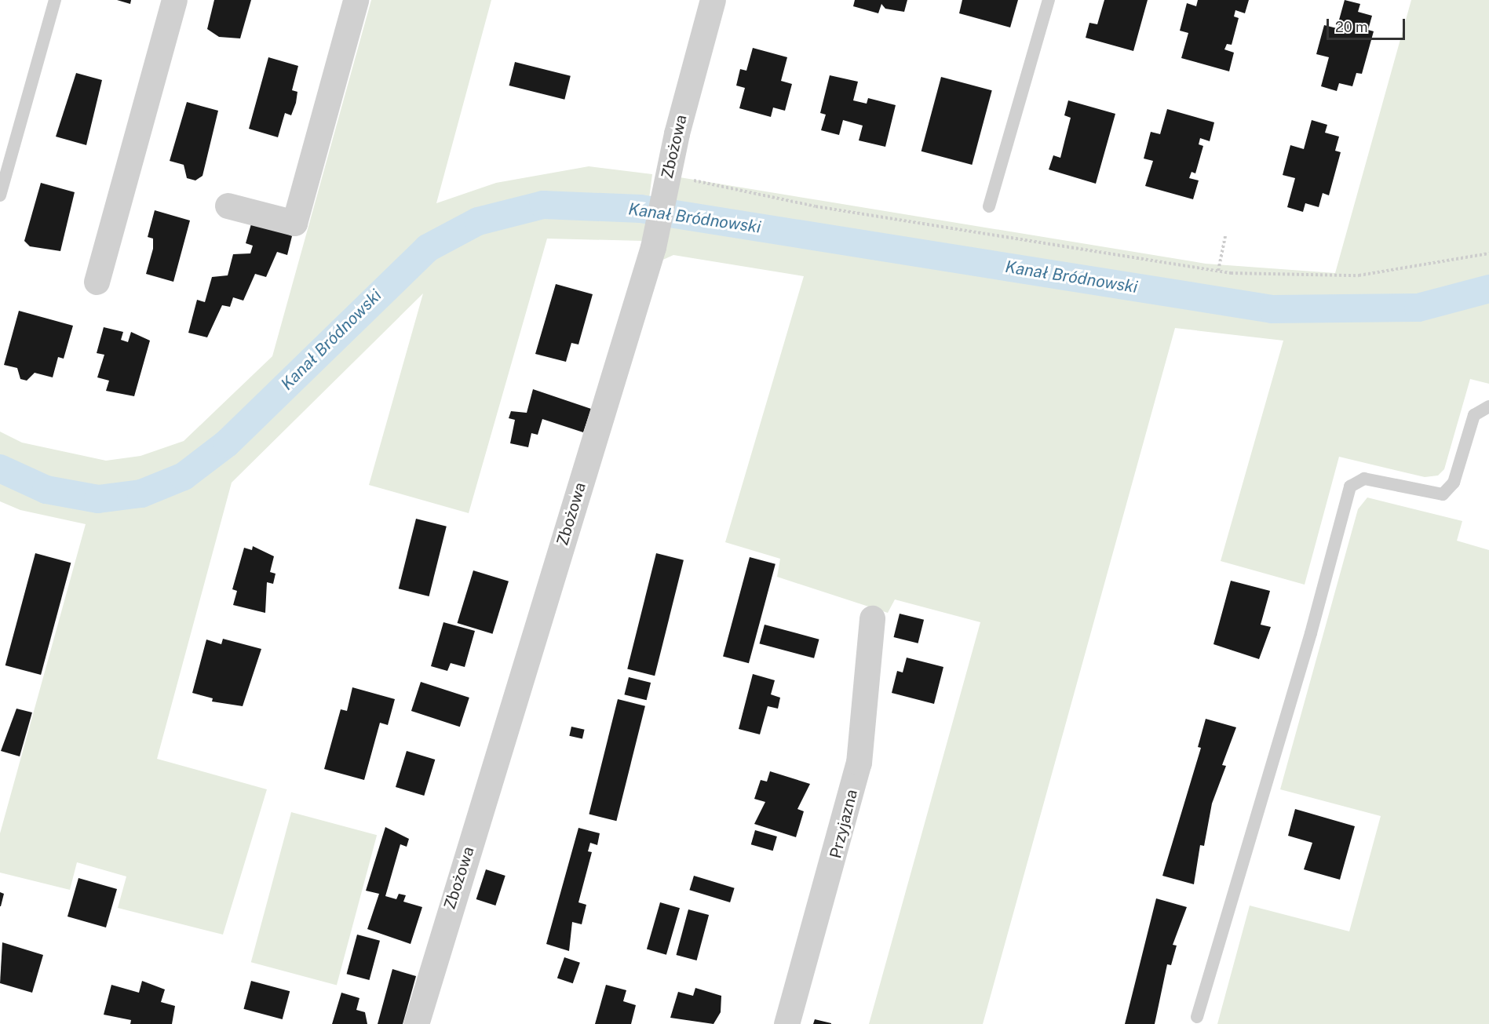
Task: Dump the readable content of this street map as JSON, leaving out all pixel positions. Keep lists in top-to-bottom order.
{
  "streets": {
    "street": ["Zbożowa", "Przyjazna"]
  },
  "water": ["Kanał Bródnowski"],
  "scale_bar": "20 m"
}
